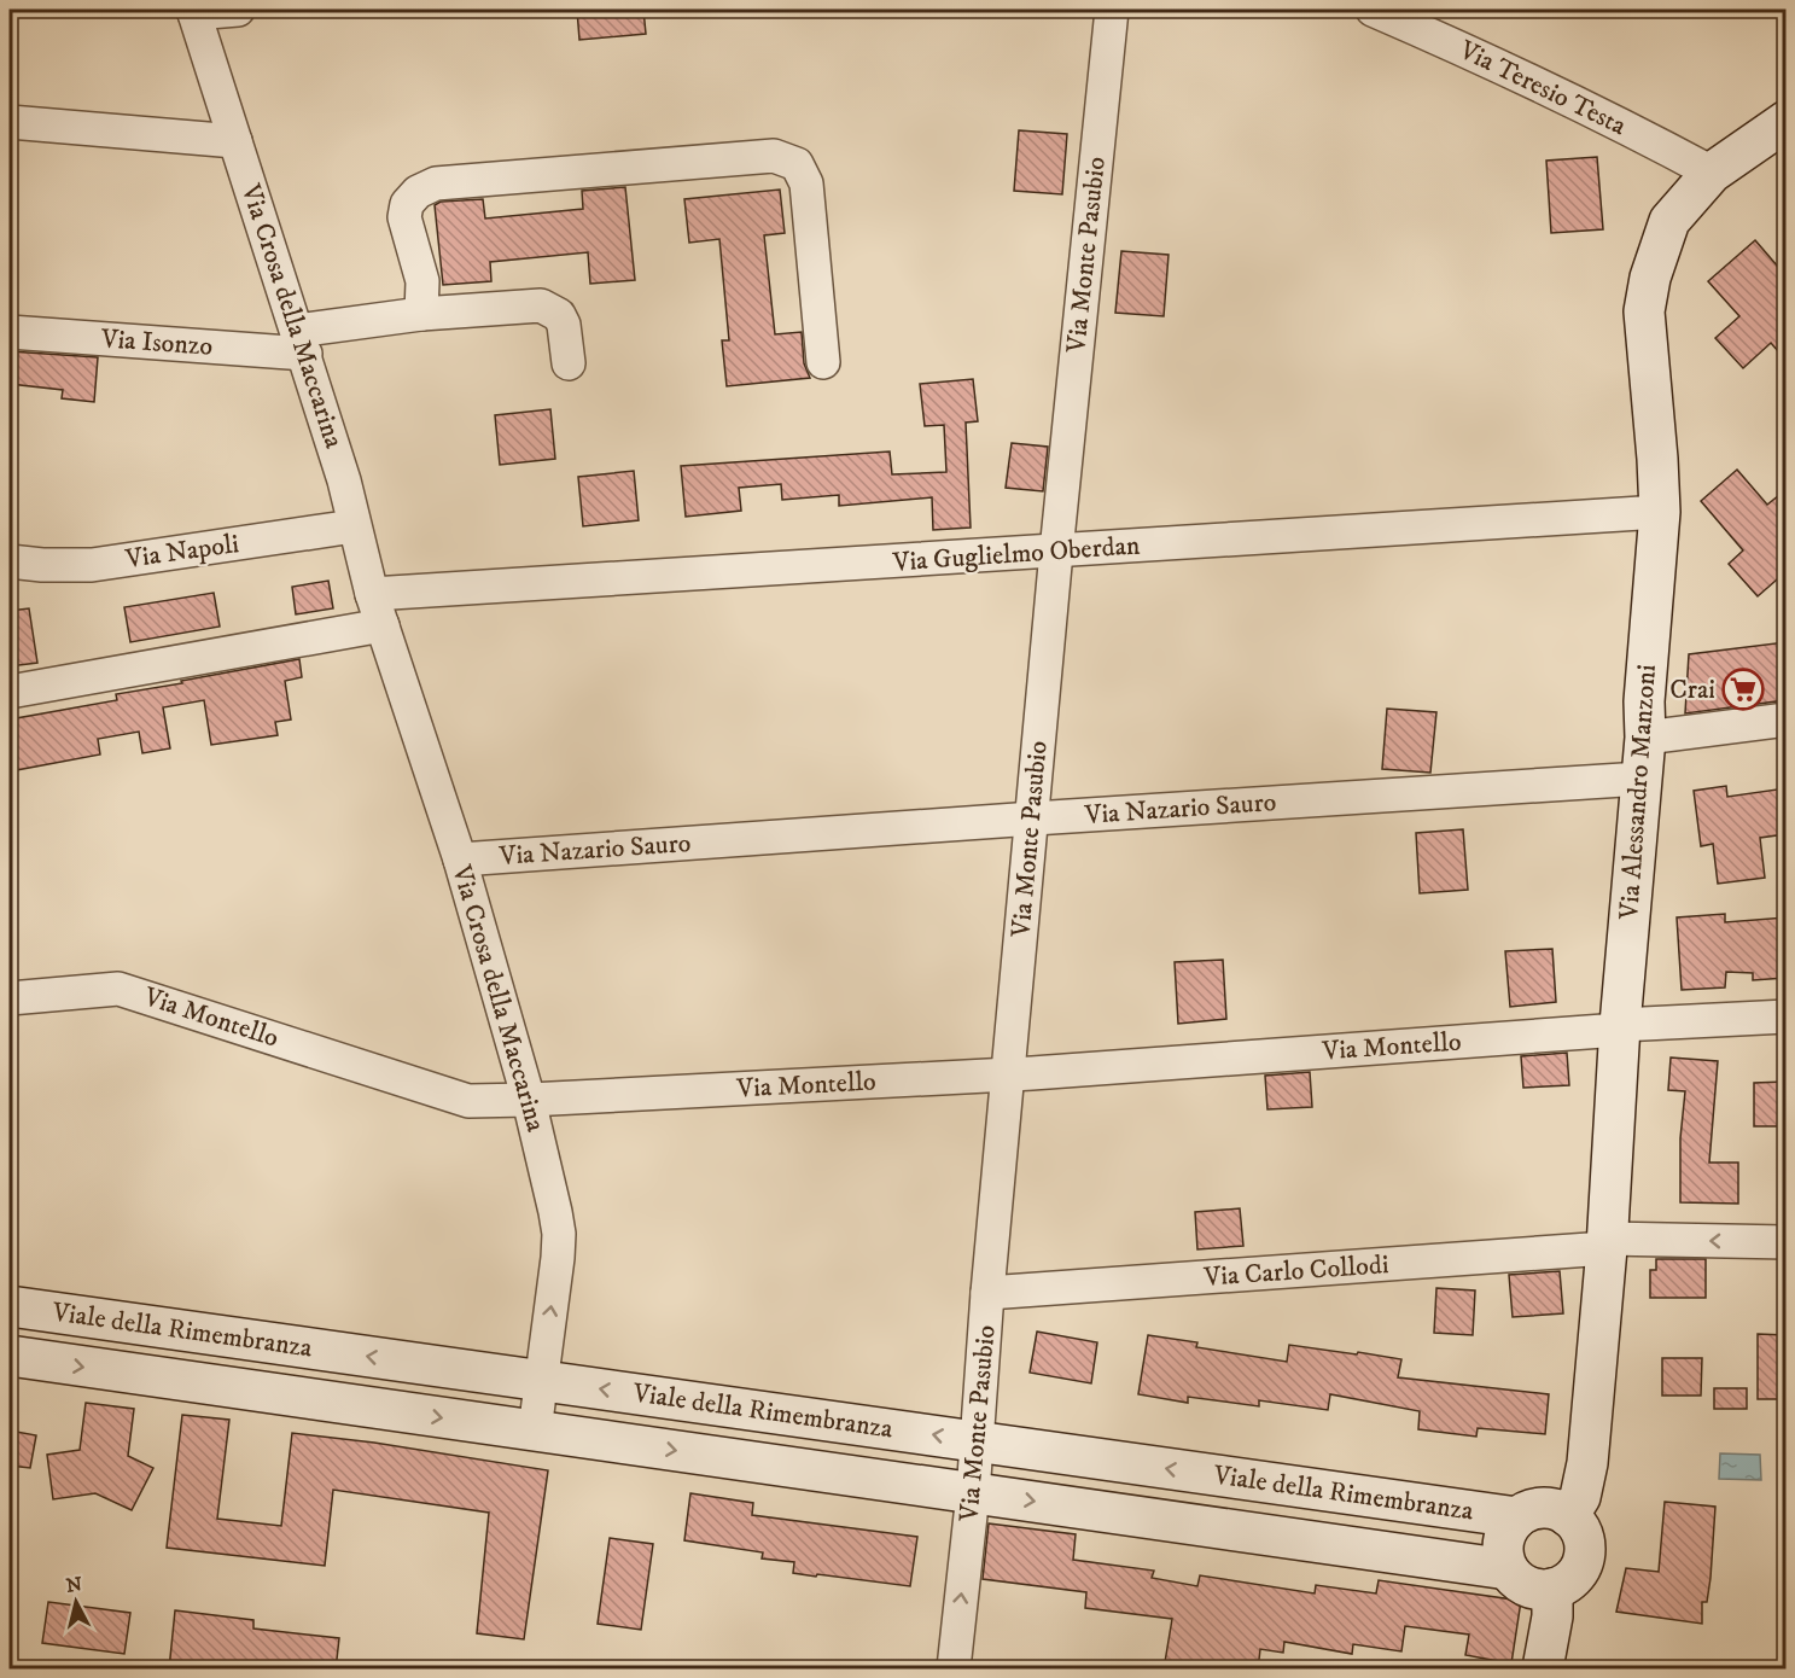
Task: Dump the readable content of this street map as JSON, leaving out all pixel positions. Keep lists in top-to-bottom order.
{
  "streets": {
    "street": [
      "Via Teresio Testa",
      "Via Monte Pasubio",
      "Via Crosa della Maccarina",
      "Via Isonzo",
      "Via Napoli",
      "Via Guglielmo Oberdan",
      "Via Alessandro Manzoni",
      "Via Nazario Sauro",
      "Via Montello",
      "Via Carlo Collodi",
      "Viale della Rimembranza"
    ]
  },
  "crossings": [
    ["Via Teresio Testa", "Via Alessandro Manzoni"],
    ["Via Monte Pasubio", "Via Guglielmo Oberdan"],
    ["Via Monte Pasubio", "Via Nazario Sauro"],
    ["Via Monte Pasubio", "Via Montello"],
    ["Via Monte Pasubio", "Via Carlo Collodi"],
    ["Via Monte Pasubio", "Viale della Rimembranza"],
    ["Via Crosa della Maccarina", "Via Isonzo"],
    ["Via Crosa della Maccarina", "Via Napoli"],
    ["Via Crosa della Maccarina", "Via Guglielmo Oberdan"],
    ["Via Crosa della Maccarina", "Via Nazario Sauro"],
    ["Via Crosa della Maccarina", "Via Montello"],
    ["Via Crosa della Maccarina", "Viale della Rimembranza"],
    ["Via Guglielmo Oberdan", "Via Alessandro Manzoni"],
    ["Via Alessandro Manzoni", "Via Nazario Sauro"],
    ["Via Alessandro Manzoni", "Via Montello"],
    ["Via Alessandro Manzoni", "Via Carlo Collodi"],
    ["Via Alessandro Manzoni", "Viale della Rimembranza"]
  ],
  "places": {
    "supermarket": ["Crai"]
  },
  "north": "top"
}
